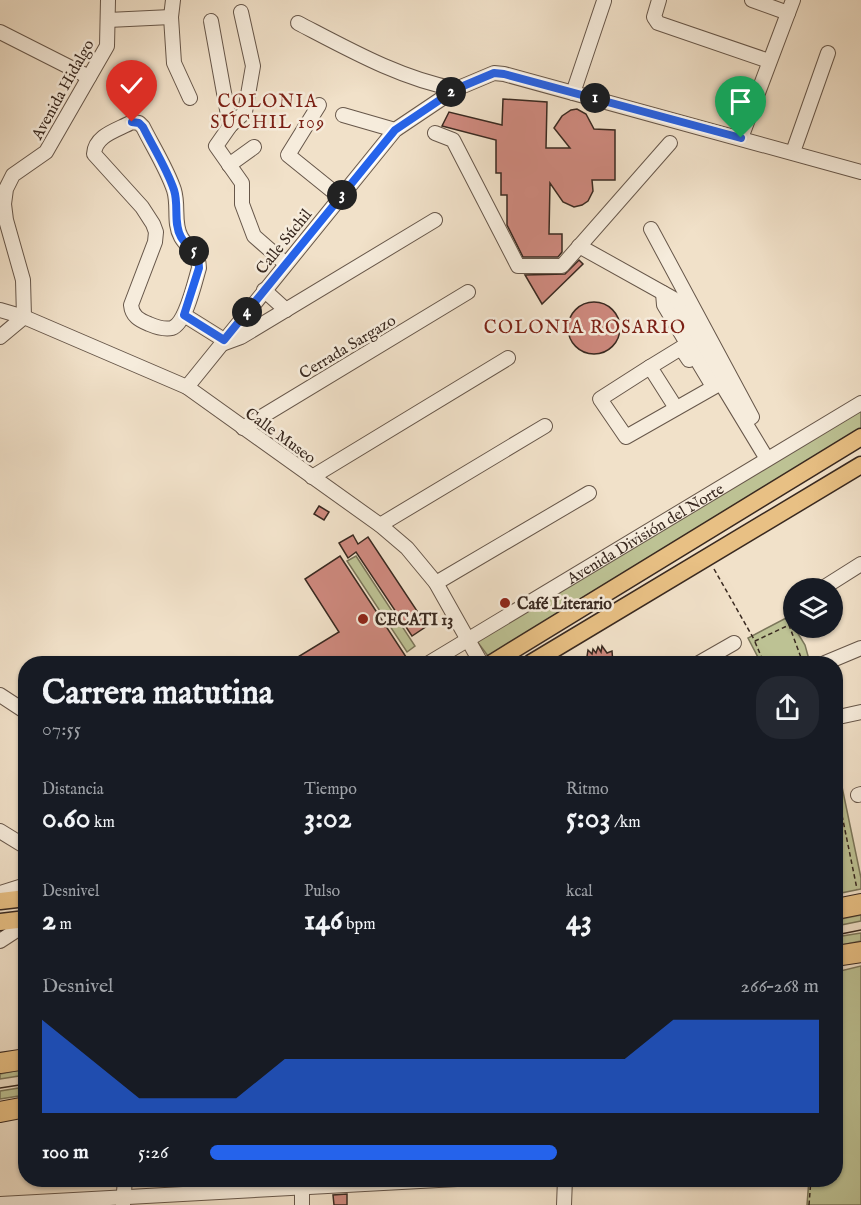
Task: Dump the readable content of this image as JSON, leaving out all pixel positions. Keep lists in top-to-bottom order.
{
  "streets": {
    "main road": ["Avenida División del Norte"],
    "street": [
      "Avenida Hidalgo",
      "Calle Súchil",
      "Cerrada Sargazo",
      "Calle Museo"
    ]
  },
  "crossings": [
    ["Avenida Hidalgo", "Calle Museo"],
    ["Calle Súchil", "Calle Museo"],
    ["Cerrada Sargazo", "Calle Museo"],
    ["Calle Museo", "Avenida División del Norte"]
  ],
  "districts": ["COLONIA SÚCHIL 109", "COLONIA ROSARIO"],
  "places": ["Café Literario", "CECATI 13"],
  "page": {
    "pins": [
      "2",
      "1",
      "3",
      "5",
      "4"
    ],
    "heading": ["Carrera matutina", "07:55"],
    "stats": [
      ["Distancia", "0.60 km"],
      ["Tiempo", "3:02"],
      ["Ritmo", "5:03 /km"],
      ["Desnivel", "2 m"],
      ["Pulso", "146 bpm"],
      ["kcal", "43"]
    ],
    "chart": ["Desnivel", "266–268 m"],
    "list": [
      {
        "name": "100 m",
        "note": "5:26"
      }
    ]
  }
}
